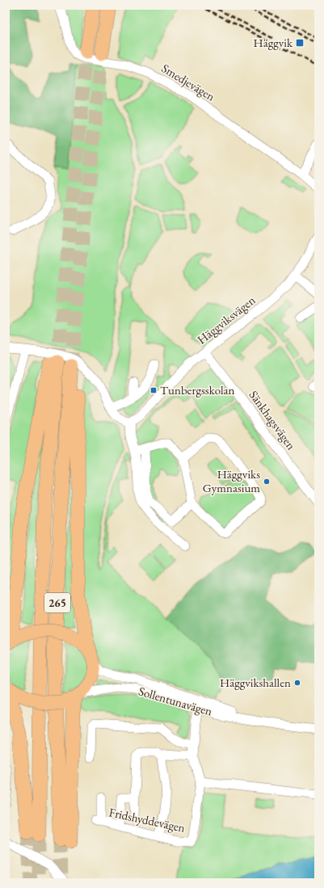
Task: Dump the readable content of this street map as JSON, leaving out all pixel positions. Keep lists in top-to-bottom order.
{
  "streets": {
    "highway": ["265"],
    "street": [
      "Smedjevägen",
      "Häggviksvägen",
      "Sänkhagsvägen",
      "Sollentunavägen",
      "Fridshyddevägen"
    ]
  },
  "crossings": [
    ["Häggviksvägen", "Sänkhagsvägen"],
    ["265", "Sollentunavägen"],
    ["Sollentunavägen", "Fridshyddevägen"]
  ],
  "places": {
    "transit": ["Häggvik", "Tunbergsskolan"],
    "other": ["Häggviks Gymnasium", "Häggvikshallen"]
  }
}
